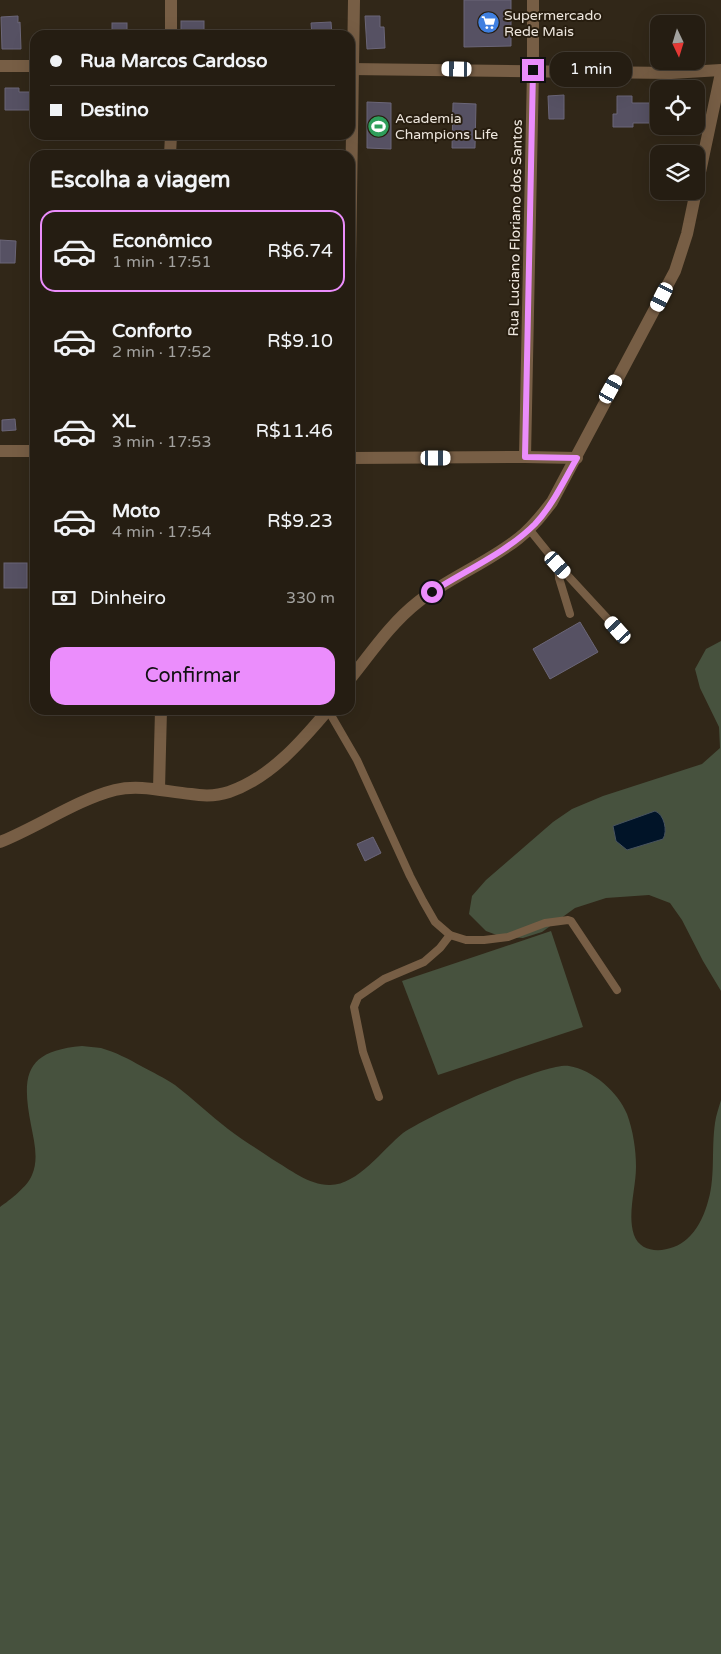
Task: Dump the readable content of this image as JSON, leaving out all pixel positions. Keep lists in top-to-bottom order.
{
  "streets": {
    "street": ["Rua Luciano Floriano dos Santos"]
  },
  "places": {
    "supermarket": ["Supermercado Rede Mais"],
    "sports": ["Academia Champions Life"]
  },
  "north": "bottom",
  "page": {
    "banner": ["Rua Marcos Cardoso", "Destino"],
    "bubble": "1 min",
    "heading": "Escolha a viagem",
    "list": [
      {
        "name": "Econômico",
        "note": "1 min · 17:51",
        "value": "R$6.74"
      },
      {
        "name": "Conforto",
        "note": "2 min · 17:52",
        "value": "R$9.10"
      },
      {
        "name": "XL",
        "note": "3 min · 17:53",
        "value": "R$11.46"
      },
      {
        "name": "Moto",
        "note": "4 min · 17:54",
        "value": "R$9.23"
      }
    ],
    "pay": ["Dinheiro", "330 m"],
    "buttons": "Confirmar"
  }
}
